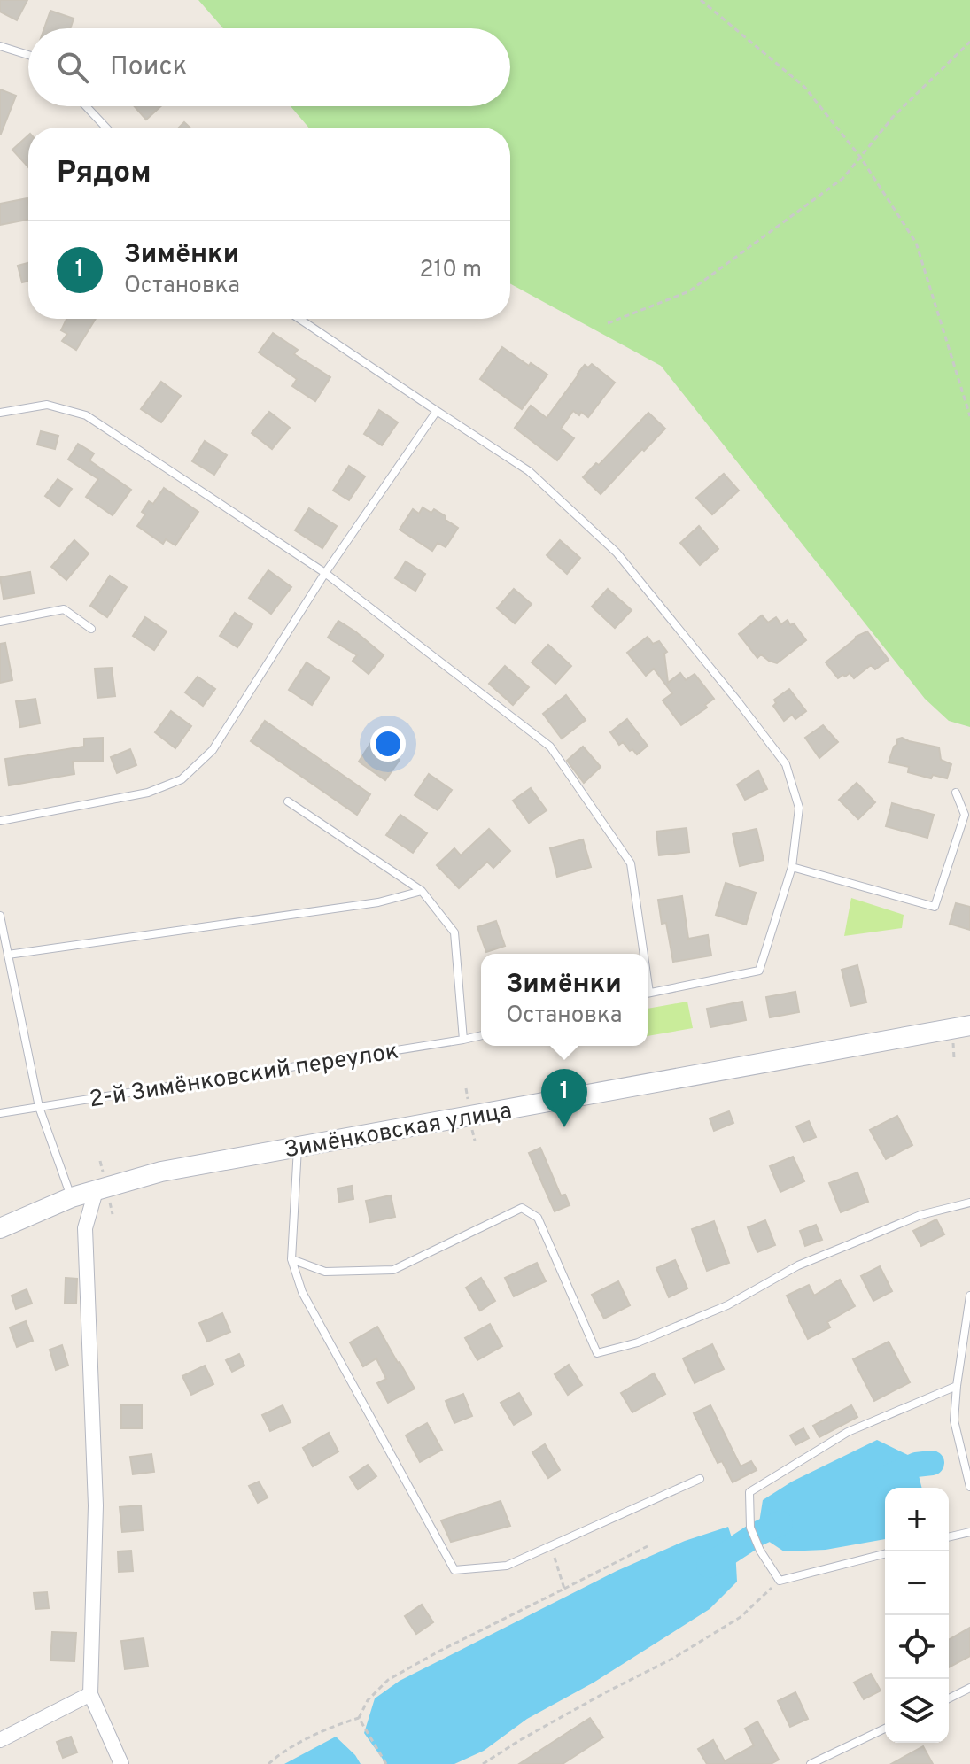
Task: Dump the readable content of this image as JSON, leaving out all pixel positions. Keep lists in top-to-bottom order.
{
  "streets": {
    "main road": ["Зимёнковская улица"],
    "lane": ["2-й Зимёнковский переулок"]
  },
  "page": {
    "search": "Поиск",
    "heading": "Рядом",
    "list": [
      {
        "mark": "1",
        "name": "Зимёнки",
        "note": "Остановка",
        "value": "210 m"
      }
    ],
    "popup": ["Зимёнки", "Остановка"],
    "pins": "1",
    "map_buttons": ["+", "−"]
  }
}
